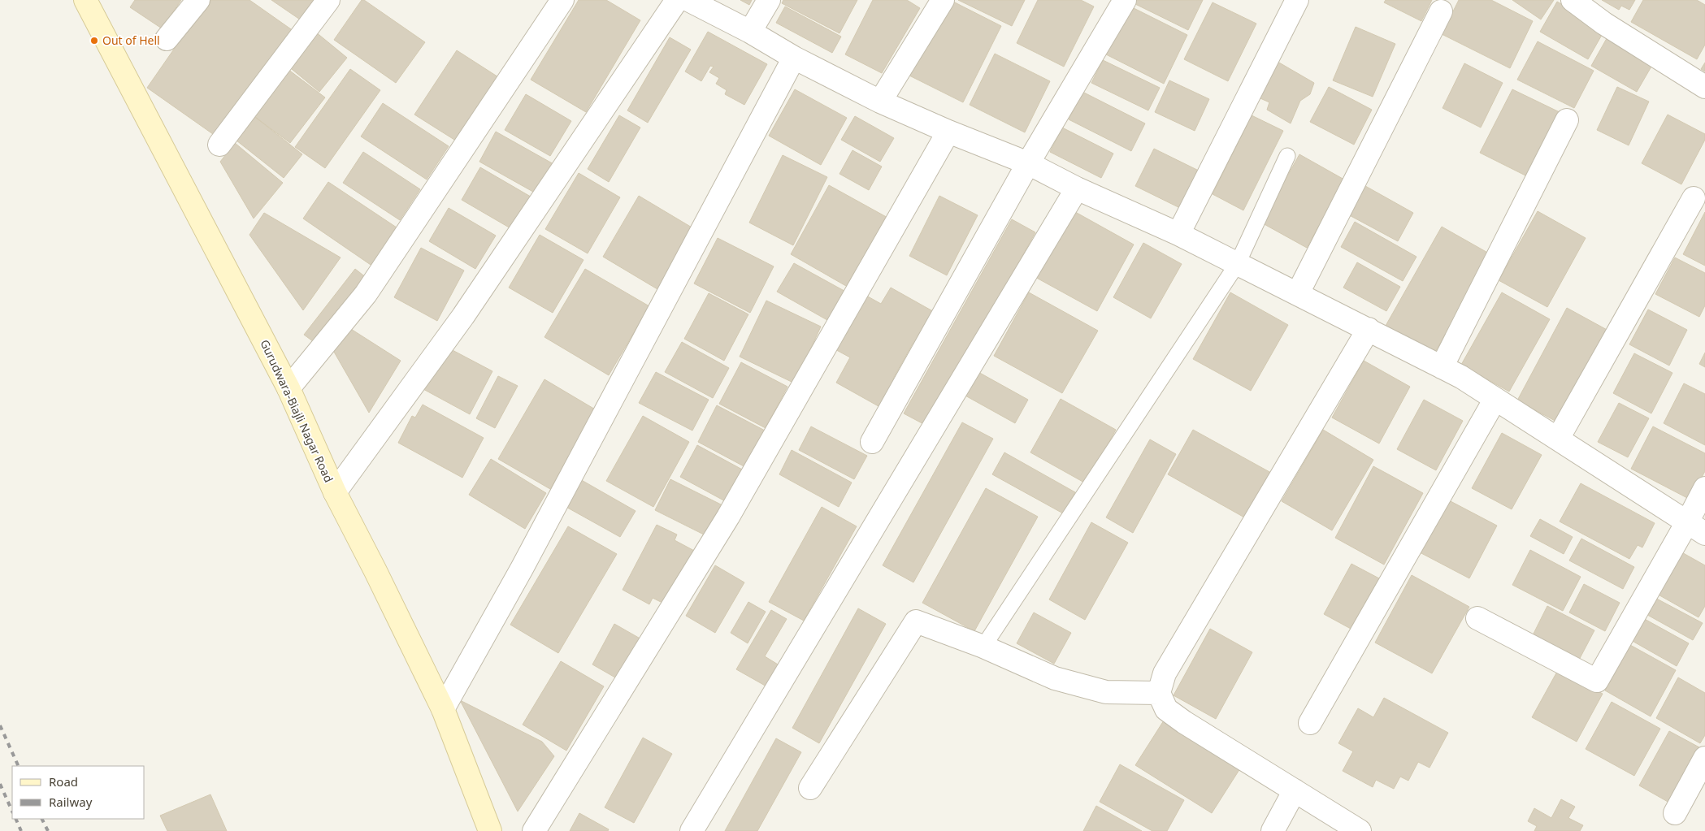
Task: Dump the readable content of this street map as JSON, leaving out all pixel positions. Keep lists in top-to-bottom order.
{
  "streets": {
    "main road": ["Gurudwara-Biajli Nagar Road"]
  },
  "places": ["Out of Hell"],
  "legend": ["Road", "Railway"]
}
